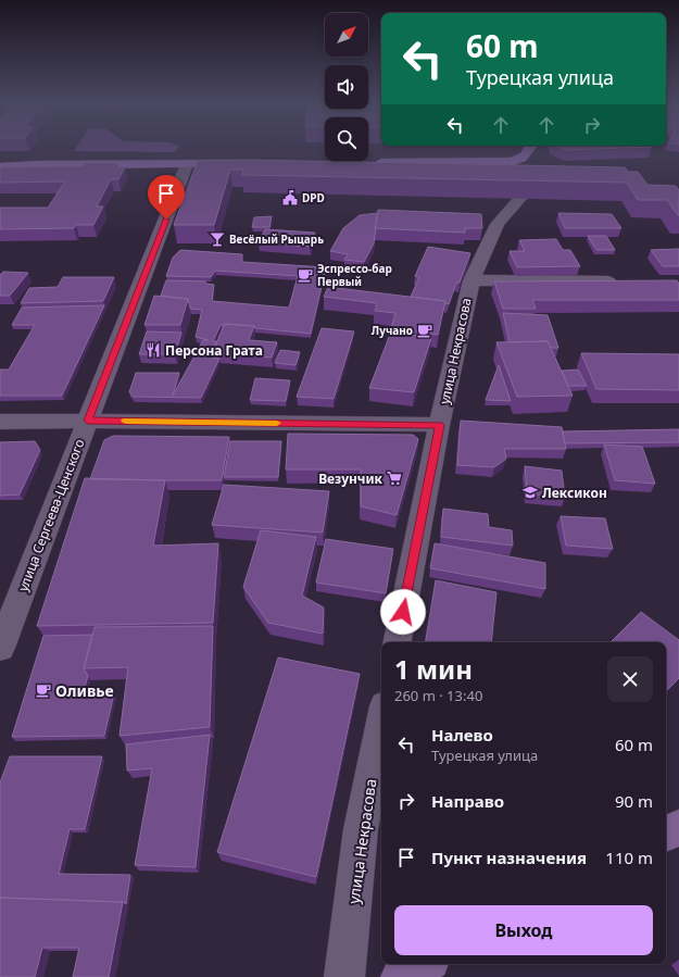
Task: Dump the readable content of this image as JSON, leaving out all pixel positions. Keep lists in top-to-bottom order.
{
  "streets": {
    "street": ["улица Некрасова", "улица Сергеева-Ценского"]
  },
  "places": {
    "public building": ["DPD"],
    "bar": ["Весёлый Рыцарь"],
    "cafe": ["Эспрессо-бар Первый", "Лучано", "Оливье"],
    "restaurant": ["Персона Грата"],
    "supermarket": ["Везунчик"],
    "school or university": ["Лексикон"]
  },
  "north": "top right",
  "page": {
    "turn": ["60 m", "Турецкая улица"],
    "heading": ["1 мин", "260 m · 13:40"],
    "list": [
      {
        "name": "Налево",
        "note": "Турецкая улица",
        "value": "60 m"
      },
      {
        "name": "Направо",
        "value": "90 m"
      },
      {
        "name": "Пункт назначения",
        "value": "110 m"
      }
    ],
    "buttons": "Выход"
  }
}
